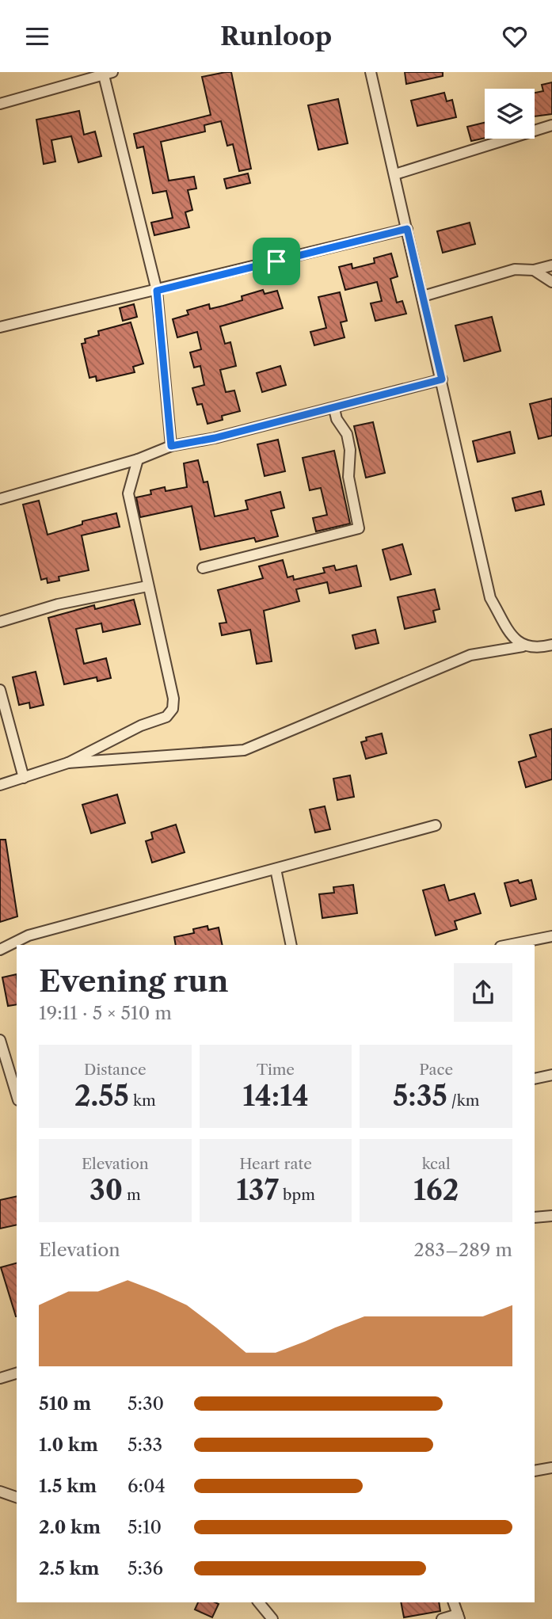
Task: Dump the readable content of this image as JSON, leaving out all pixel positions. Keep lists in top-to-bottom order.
{
  "page": {
    "header": "Runloop",
    "heading": ["Evening run", "19:11 · 5 × 510 m"],
    "stats": [
      ["Distance", "2.55 km"],
      ["Time", "14:14"],
      ["Pace", "5:35 /km"],
      ["Elevation", "30 m"],
      ["Heart rate", "137 bpm"],
      ["kcal", "162"]
    ],
    "chart": ["Elevation", "283–289 m"],
    "list": [
      {
        "name": "510 m",
        "note": "5:30"
      },
      {
        "name": "1.0 km",
        "note": "5:33"
      },
      {
        "name": "1.5 km",
        "note": "6:04"
      },
      {
        "name": "2.0 km",
        "note": "5:10"
      },
      {
        "name": "2.5 km",
        "note": "5:36"
      }
    ]
  }
}
